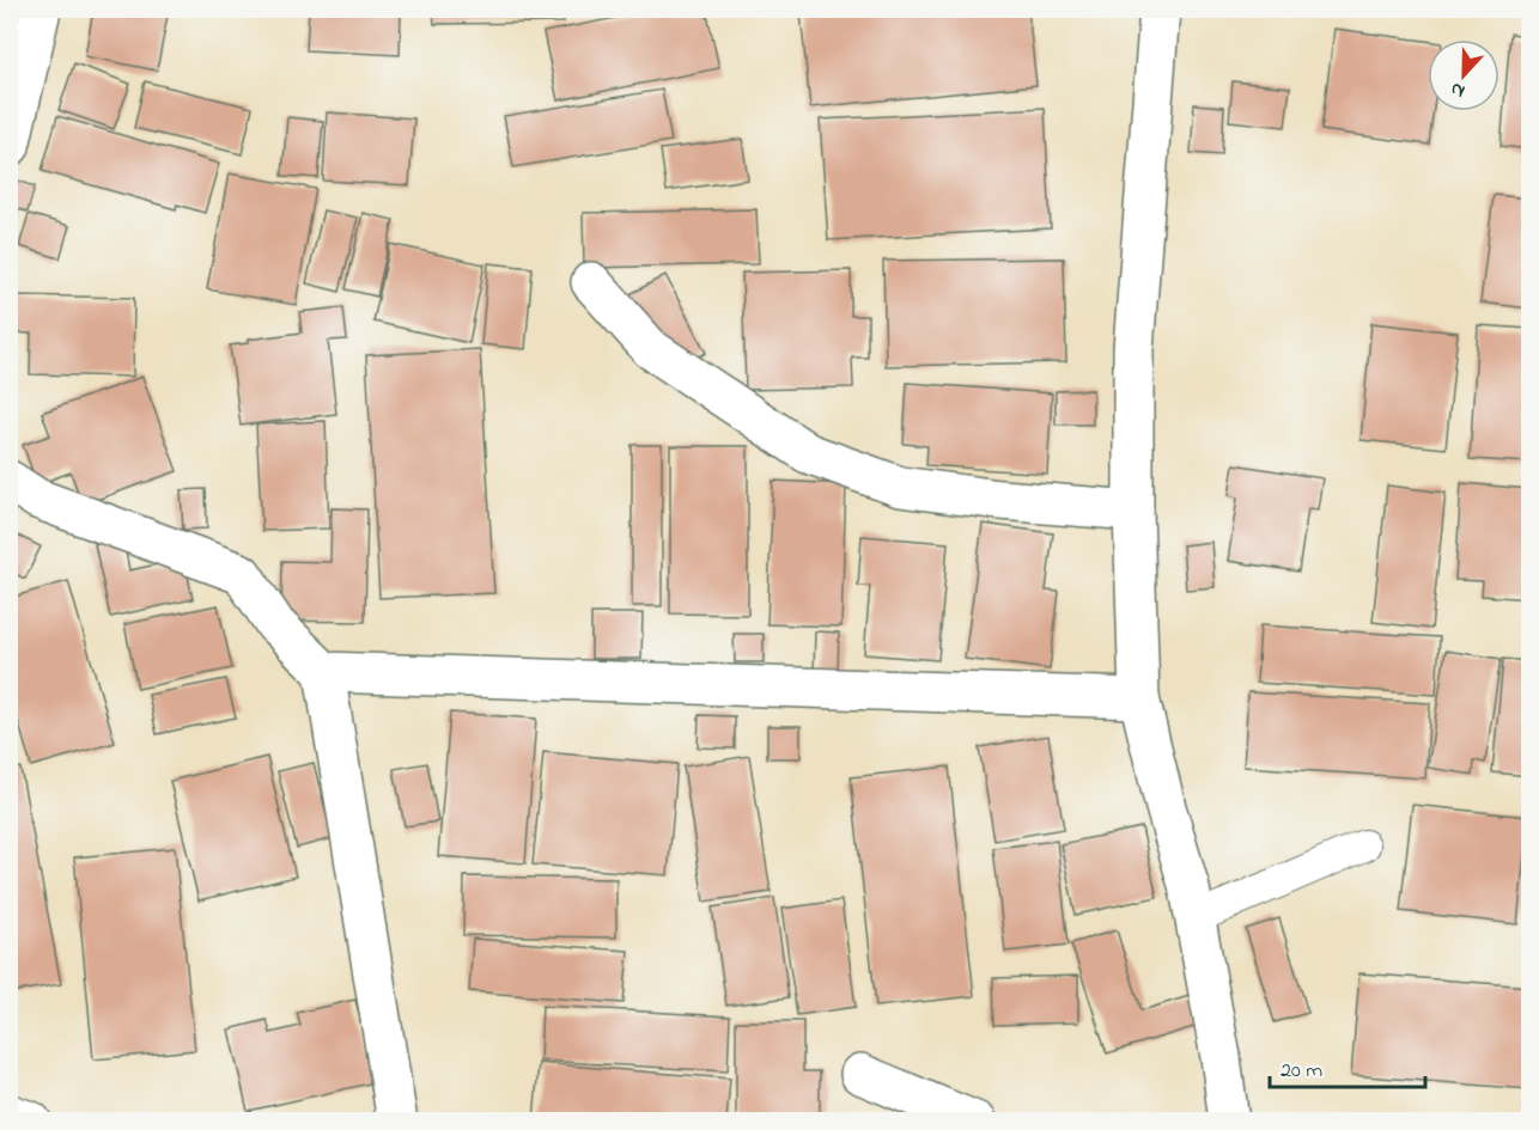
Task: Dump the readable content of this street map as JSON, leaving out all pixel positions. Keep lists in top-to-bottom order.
{
  "scale_bar": "20 m",
  "north": "bottom"
}
